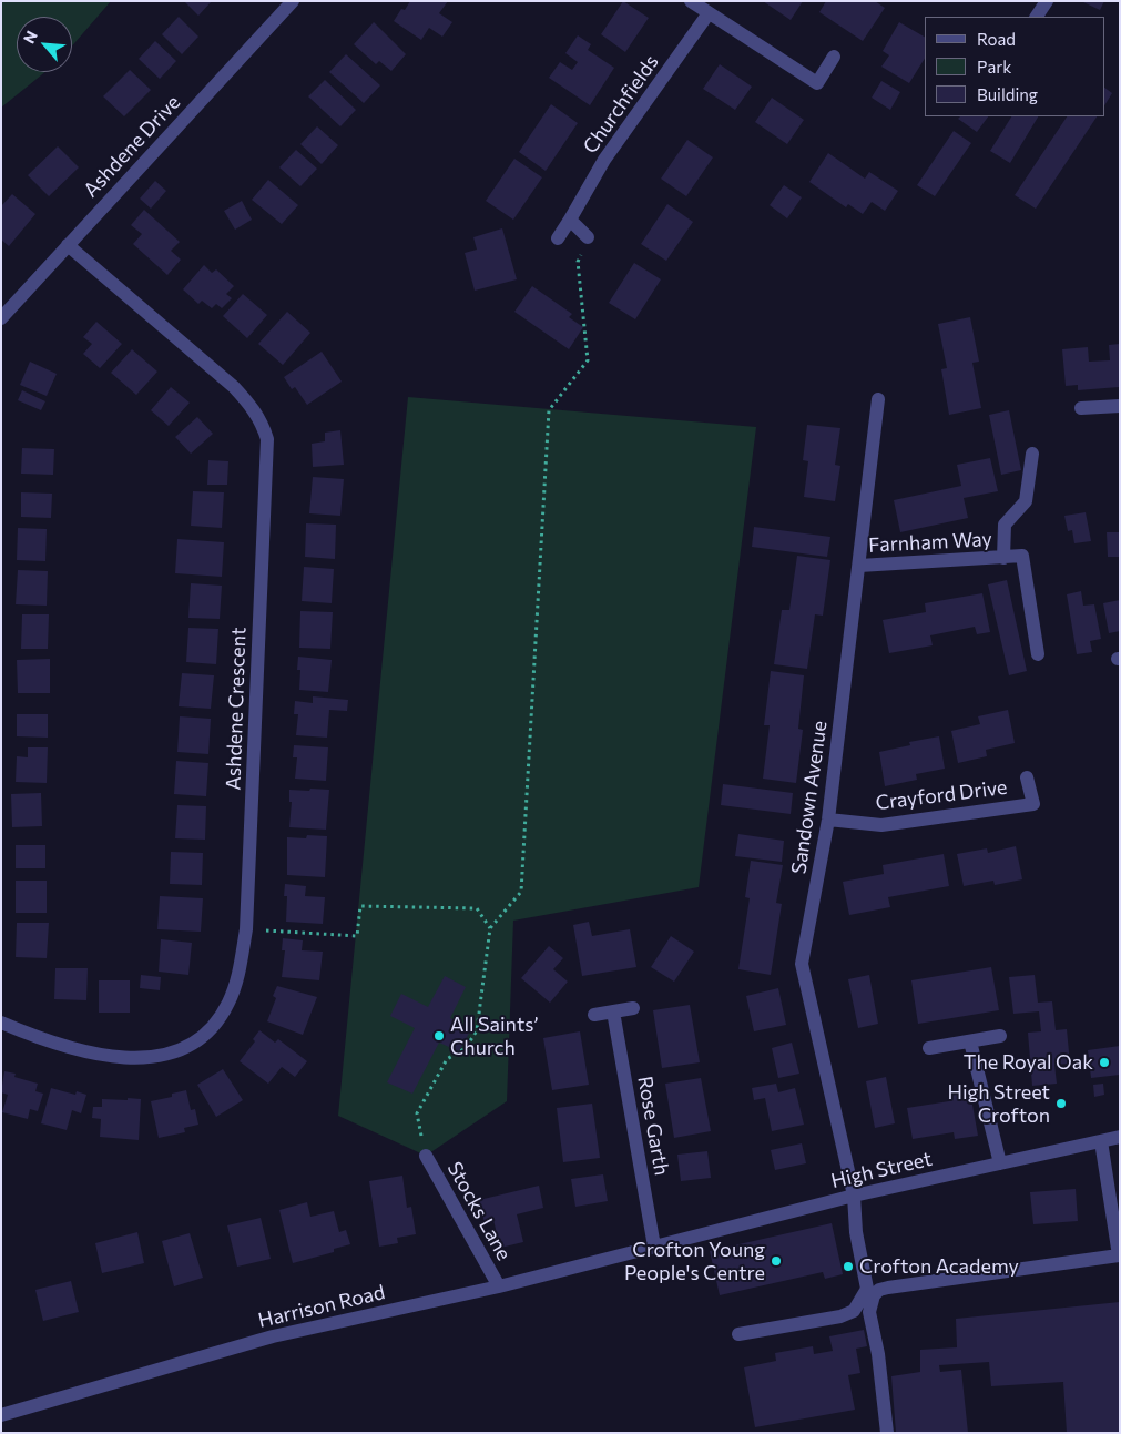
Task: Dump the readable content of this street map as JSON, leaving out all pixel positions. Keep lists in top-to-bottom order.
{
  "streets": {
    "street": [
      "Churchfields",
      "Ashdene Drive",
      "Farnham Way",
      "Ashdene Crescent",
      "Crayford Drive",
      "Sandown Avenue",
      "Rose Garth",
      "High Street",
      "Stocks Lane",
      "Harrison Road"
    ]
  },
  "crossings": [
    ["Ashdene Drive", "Ashdene Crescent"],
    ["Farnham Way", "Sandown Avenue"],
    ["Crayford Drive", "Sandown Avenue"],
    ["Sandown Avenue", "High Street"],
    ["Rose Garth", "High Street"],
    ["Rose Garth", "Harrison Road"],
    ["High Street", "Harrison Road"],
    ["Stocks Lane", "Harrison Road"]
  ],
  "places": [
    "All Saints’ Church",
    "The Royal Oak",
    "High Street Crofton",
    "Crofton Young People's Centre",
    "Crofton Academy"
  ],
  "legend": ["Road", "Park", "Building"],
  "north": "top left"
}
